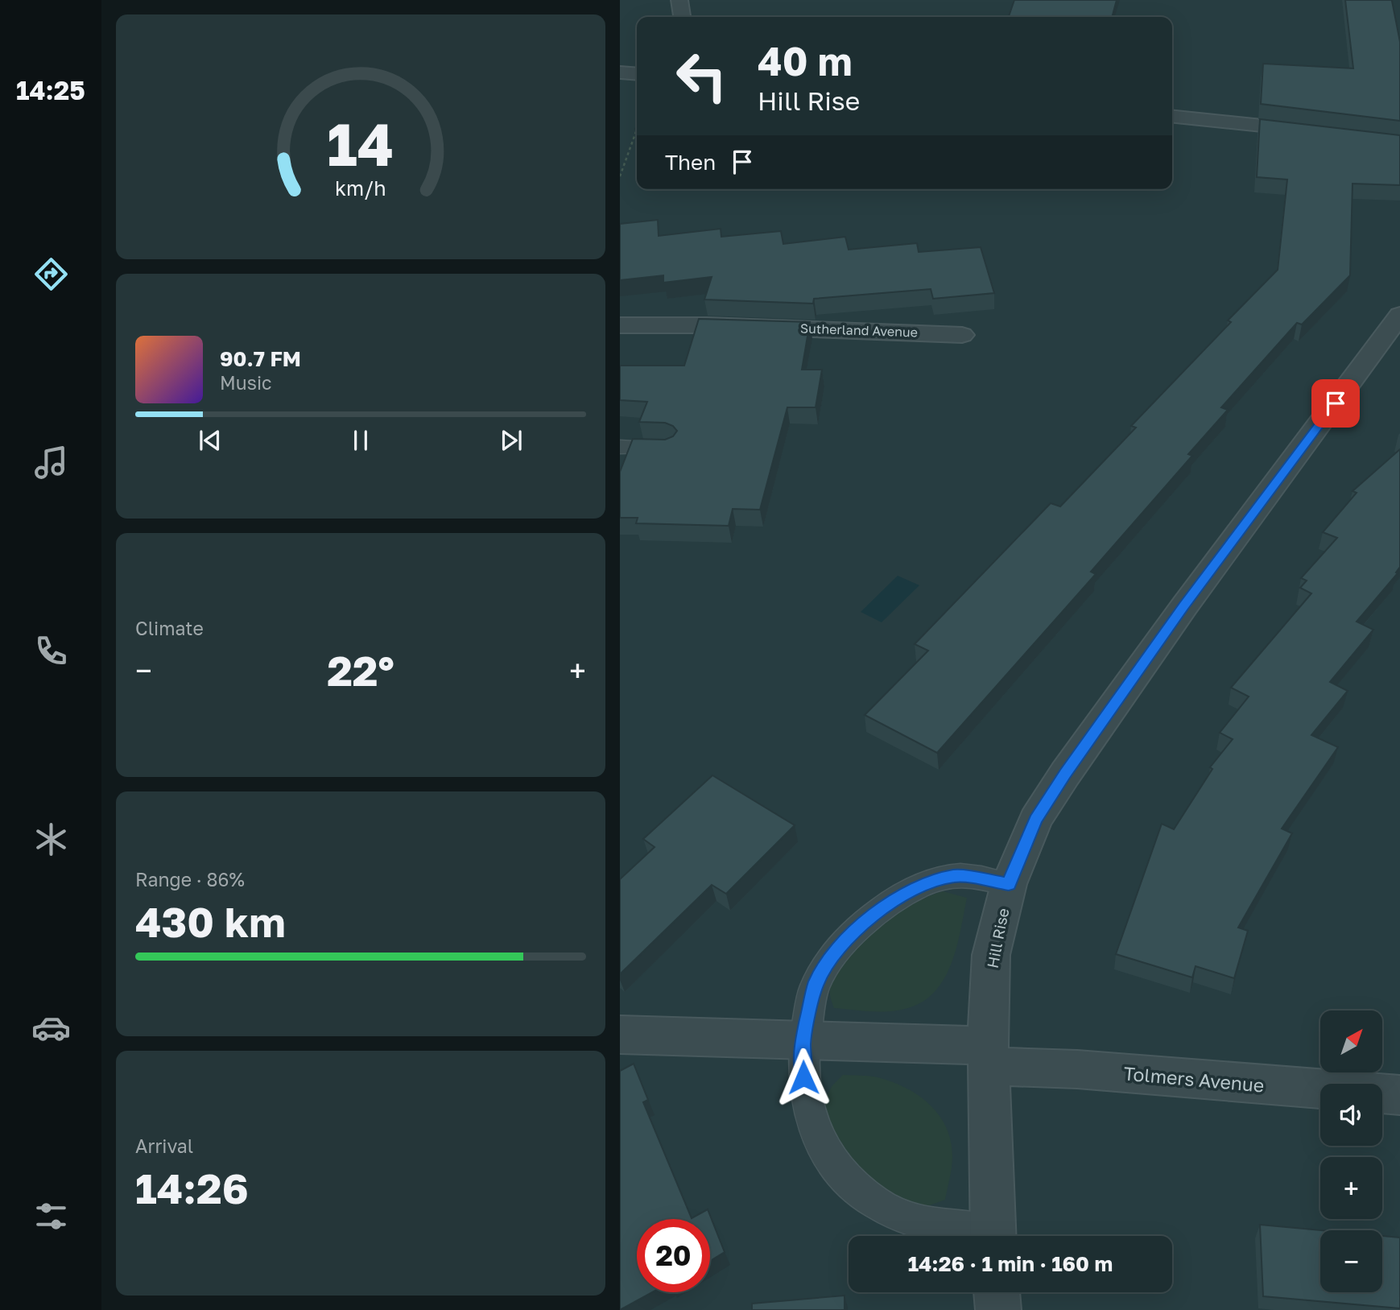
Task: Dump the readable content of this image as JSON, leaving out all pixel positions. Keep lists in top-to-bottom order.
{
  "streets": {
    "street": ["Sutherland Avenue", "Hill Rise", "Tolmers Avenue"]
  },
  "crossings": [
    ["Hill Rise", "Tolmers Avenue"]
  ],
  "north": "top right",
  "page": {
    "tabs": "14:25",
    "turn": ["40 m", "Hill Rise"],
    "then": "Then",
    "song": ["90.7 FM", "Music"],
    "tile": [
      "Climate",
      ["Range · 86%", "430 km"],
      ["Arrival", "14:26"]
    ],
    "heat": ["−", "22°", "+"],
    "map_buttons": ["+", "−"],
    "limit": "20",
    "trip": "14:26 · 1 min · 160 m",
    "gauge": ["14", "km/h"]
  }
}
